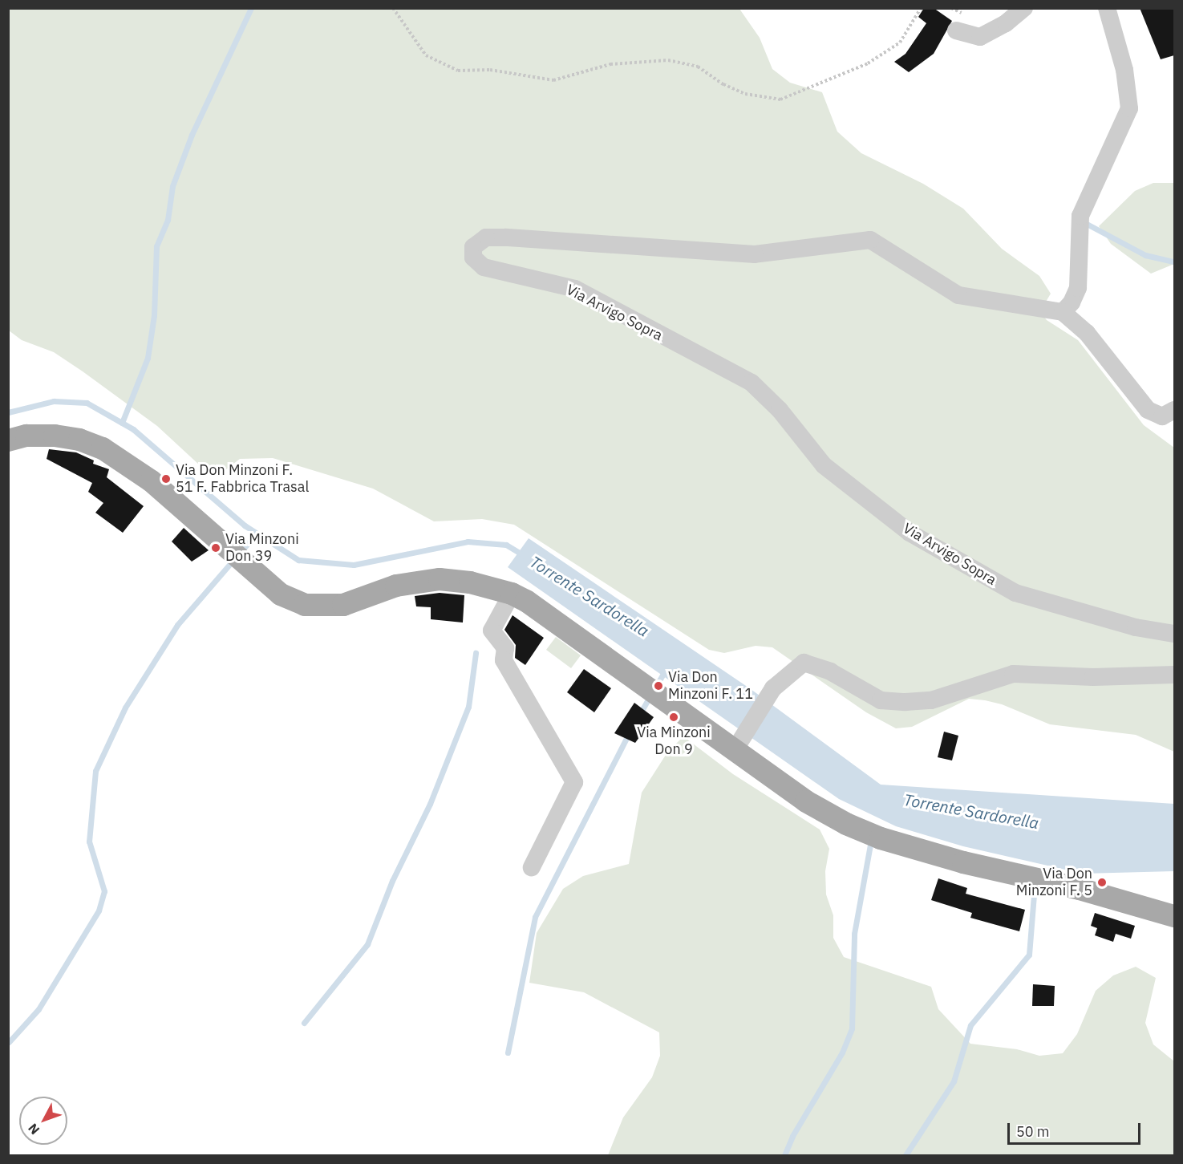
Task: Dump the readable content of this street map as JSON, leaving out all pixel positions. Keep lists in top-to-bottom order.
{
  "streets": {
    "street": ["Via Arvigo Sopra"]
  },
  "water": ["Torrente Sardorella"],
  "places": [
    "Via Don Minzoni F. 51 F. Fabbrica Trasal",
    "Via Minzoni Don 39",
    "Via Don Minzoni F. 11",
    "Via Minzoni Don 9",
    "Via Don Minzoni F. 5"
  ],
  "scale_bar": "50 m",
  "north": "bottom left"
}
